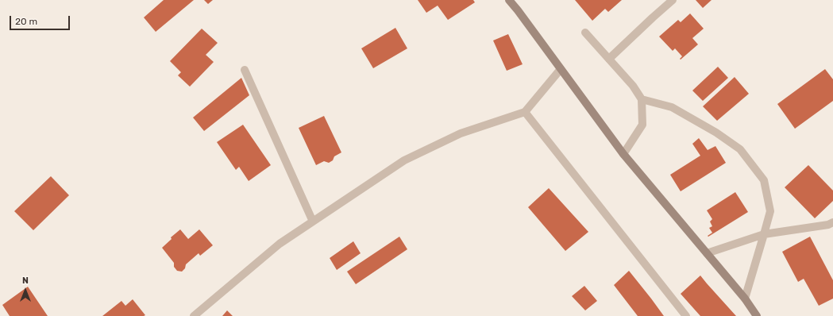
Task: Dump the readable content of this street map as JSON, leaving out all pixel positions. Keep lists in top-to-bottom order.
{
  "scale_bar": "20 m",
  "north": "top"
}
